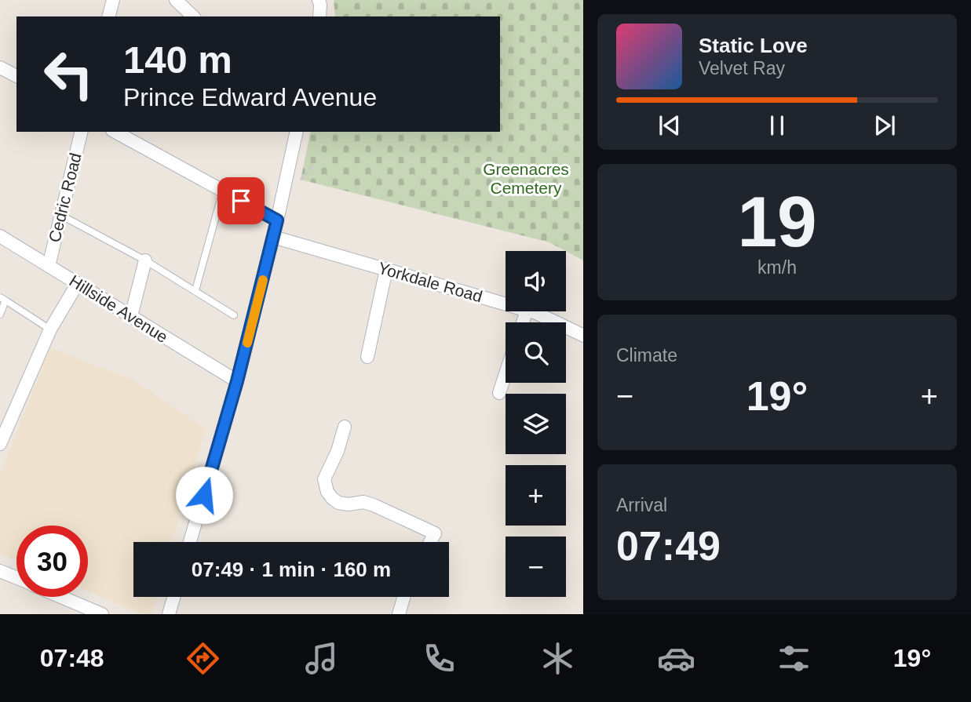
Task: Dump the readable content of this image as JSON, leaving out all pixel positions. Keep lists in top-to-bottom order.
{
  "streets": {
    "street": ["Cedric Road", "Yorkdale Road", "Hillside Avenue"]
  },
  "crossings": [
    ["Cedric Road", "Hillside Avenue"]
  ],
  "parks": ["Greenacres Cemetery"],
  "page": {
    "turn": ["140 m", "Prince Edward Avenue"],
    "song": ["Static Love", "Velvet Ray"],
    "tile": [
      ["19", "km/h"],
      "Climate",
      ["Arrival", "07:49"]
    ],
    "map_buttons": ["+", "−"],
    "heat": ["−", "19°", "+"],
    "limit": "30",
    "trip": "07:49 · 1 min · 160 m",
    "tabs": ["07:48", "19°"]
  }
}
